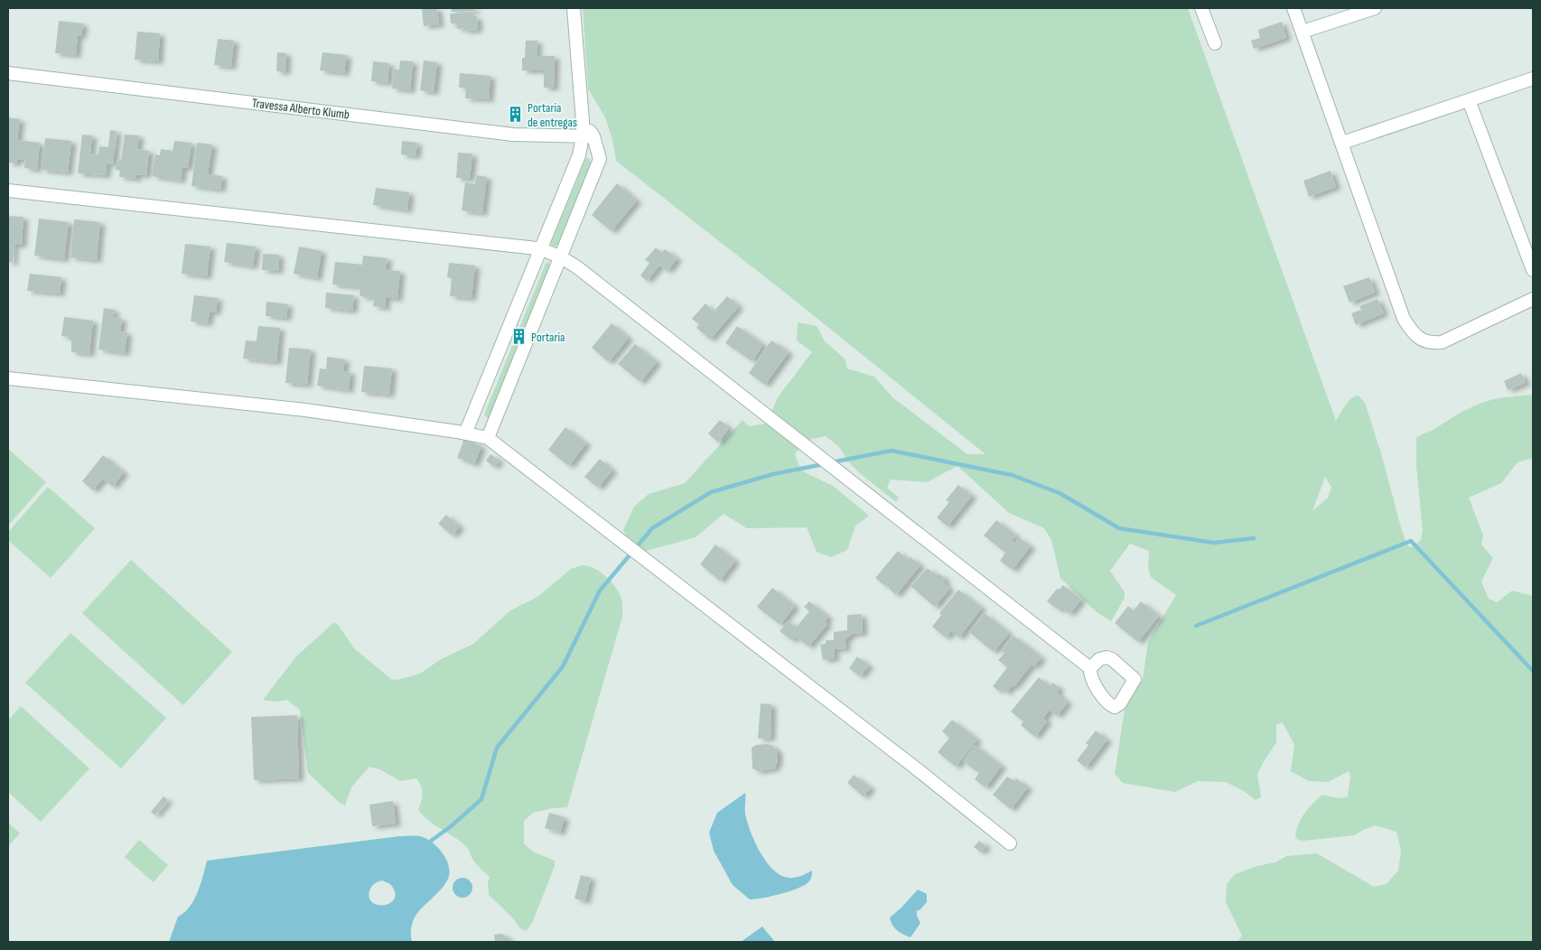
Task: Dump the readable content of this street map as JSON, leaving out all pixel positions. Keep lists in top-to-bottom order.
{
  "streets": {
    "street": ["Travessa Alberto Klumb"]
  },
  "places": {
    "building": ["Portaria de entregas", "Portaria"]
  }
}
